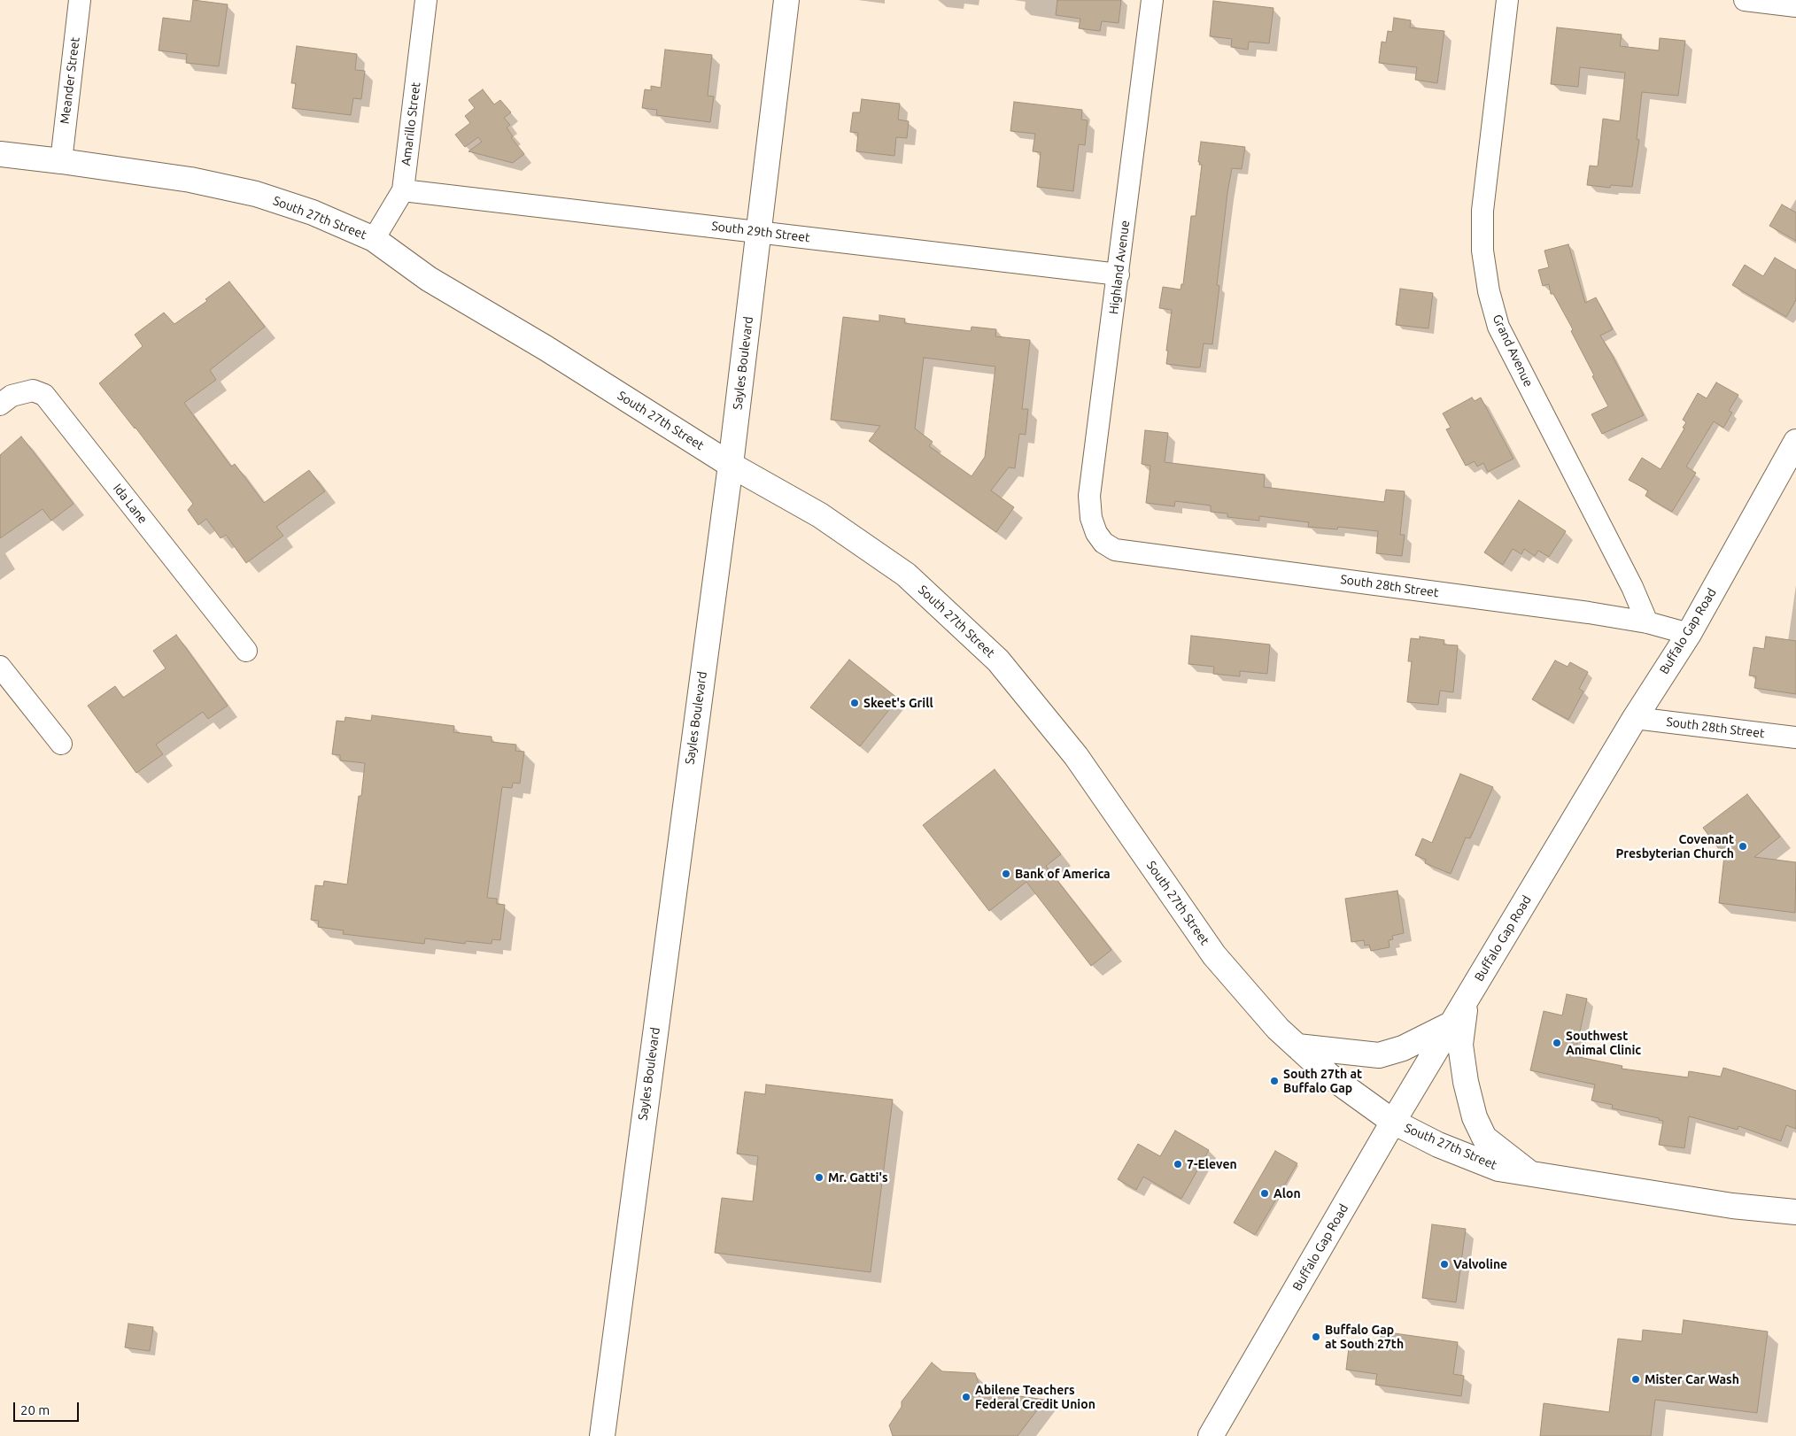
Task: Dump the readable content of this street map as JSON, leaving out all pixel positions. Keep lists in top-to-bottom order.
{
  "streets": {
    "main road": ["South 27th Street", "Sayles Boulevard", "Buffalo Gap Road"],
    "street": [
      "Meander Street",
      "Amarillo Street",
      "South 29th Street",
      "Highland Avenue",
      "Grand Avenue",
      "Ida Lane",
      "South 28th Street"
    ]
  },
  "crossings": [
    ["Meander Street", "South 27th Street"],
    ["Amarillo Street", "South 27th Street"],
    ["Amarillo Street", "South 29th Street"],
    ["South 27th Street", "Sayles Boulevard"],
    ["South 27th Street", "Buffalo Gap Road"],
    ["South 29th Street", "Highland Avenue"],
    ["South 29th Street", "Sayles Boulevard"],
    ["Highland Avenue", "South 28th Street"],
    ["Grand Avenue", "South 28th Street"],
    ["South 28th Street", "Buffalo Gap Road"]
  ],
  "places": [
    "Skeet's Grill",
    "Covenant Presbyterian Church",
    "Bank of America",
    "Southwest Animal Clinic",
    "South 27th at Buffalo Gap",
    "7-Eleven",
    "Mr. Gatti's",
    "Alon",
    "Valvoline",
    "Buffalo Gap at South 27th",
    "Mister Car Wash",
    "Abilene Teachers Federal Credit Union"
  ],
  "scale_bar": "20 m"
}
